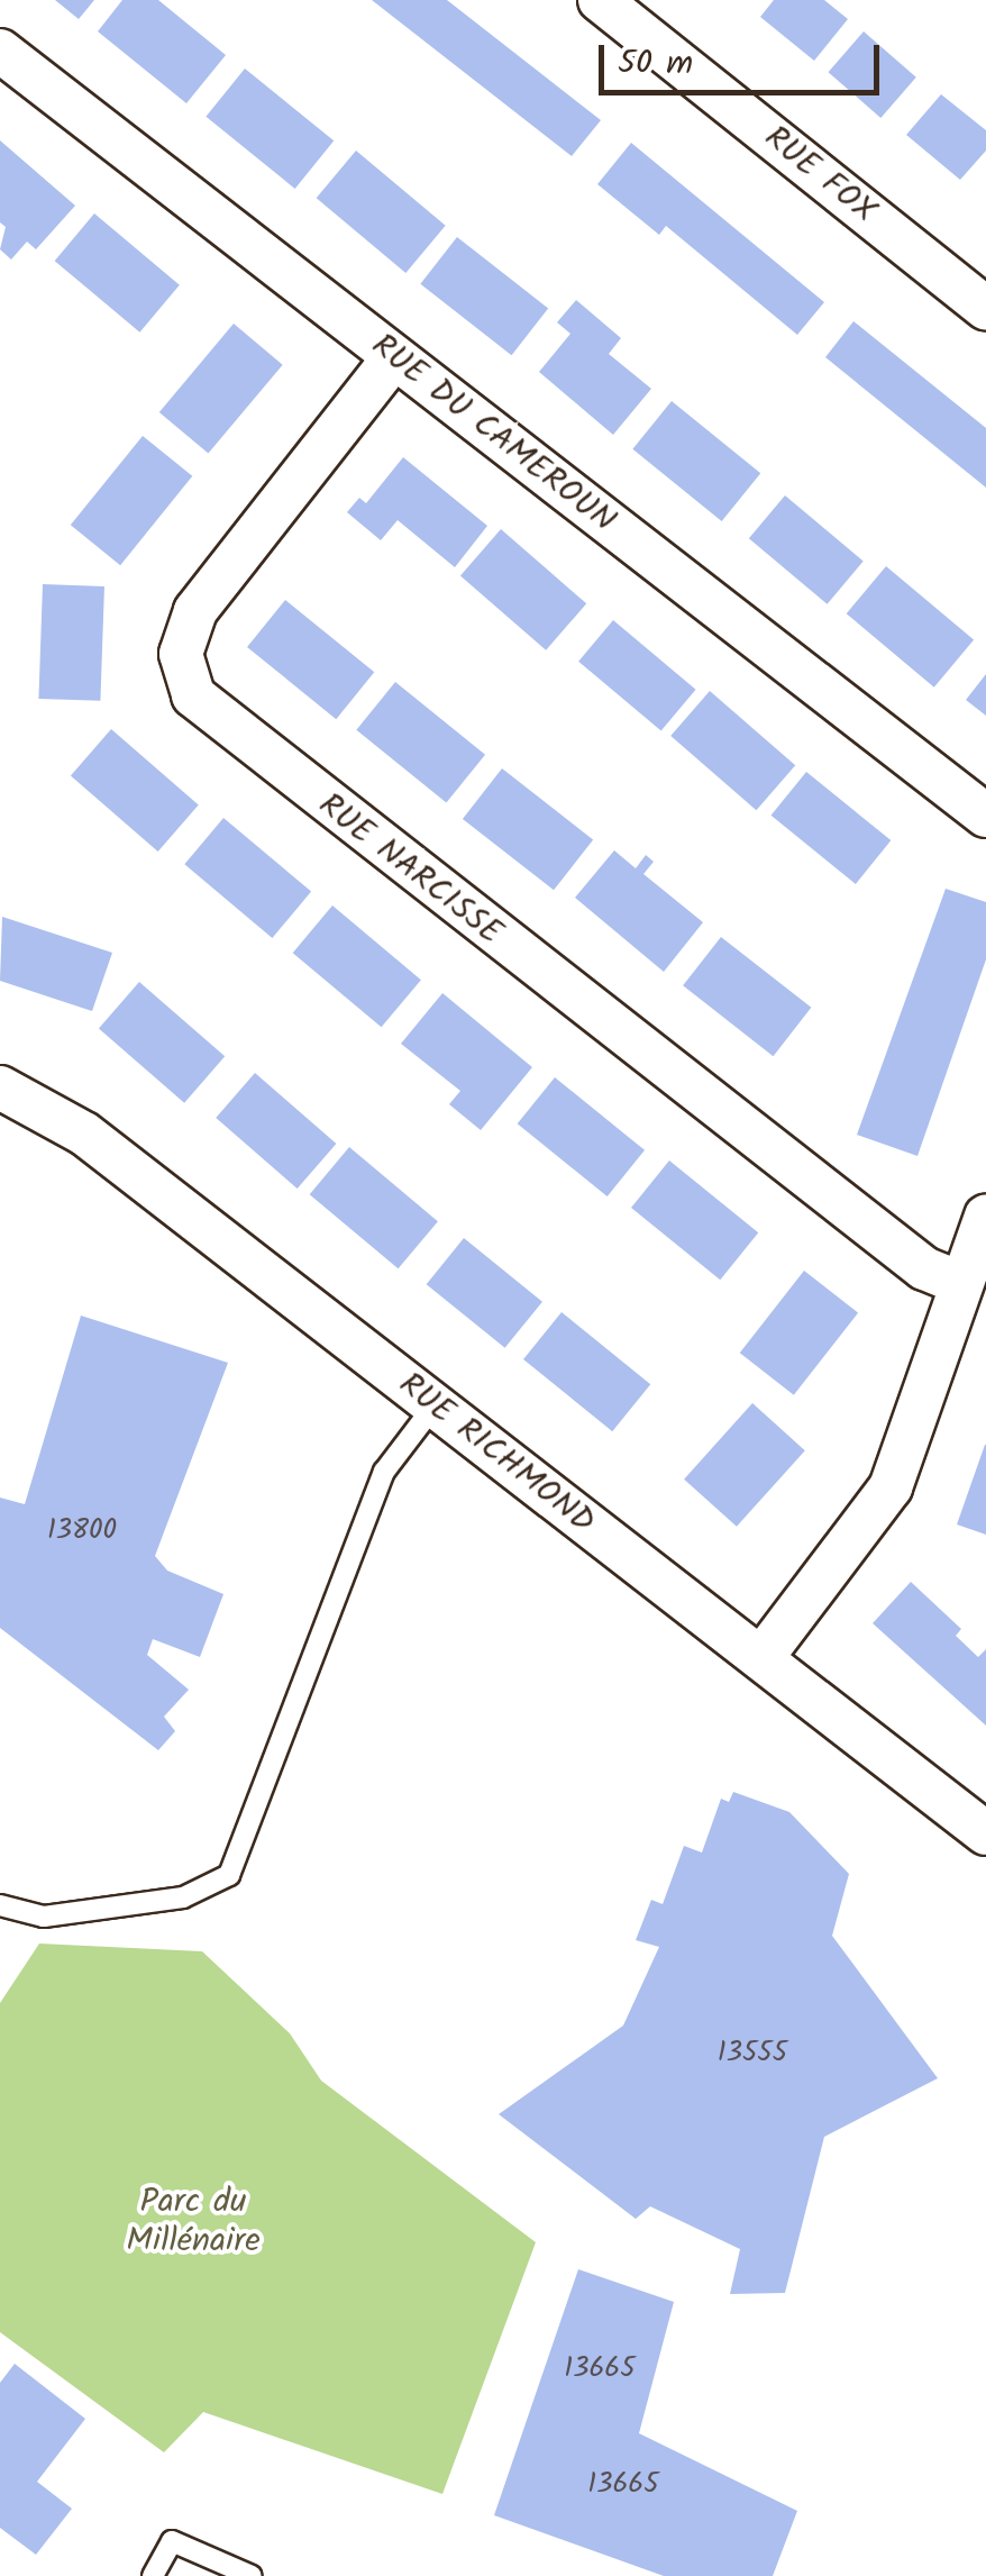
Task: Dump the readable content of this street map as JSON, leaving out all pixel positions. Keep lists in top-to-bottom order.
{
  "streets": {
    "street": [
      "RUE FOX",
      "RUE DU CAMEROUN",
      "RUE NARCISSE",
      "RUE RICHMOND"
    ]
  },
  "crossings": [
    ["RUE DU CAMEROUN", "RUE NARCISSE"]
  ],
  "parks": ["Parc du Millénaire"],
  "house_numbers": [
    "13800",
    "13555",
    "13665",
    "13665"
  ],
  "scale_bar": "50 m"
}
